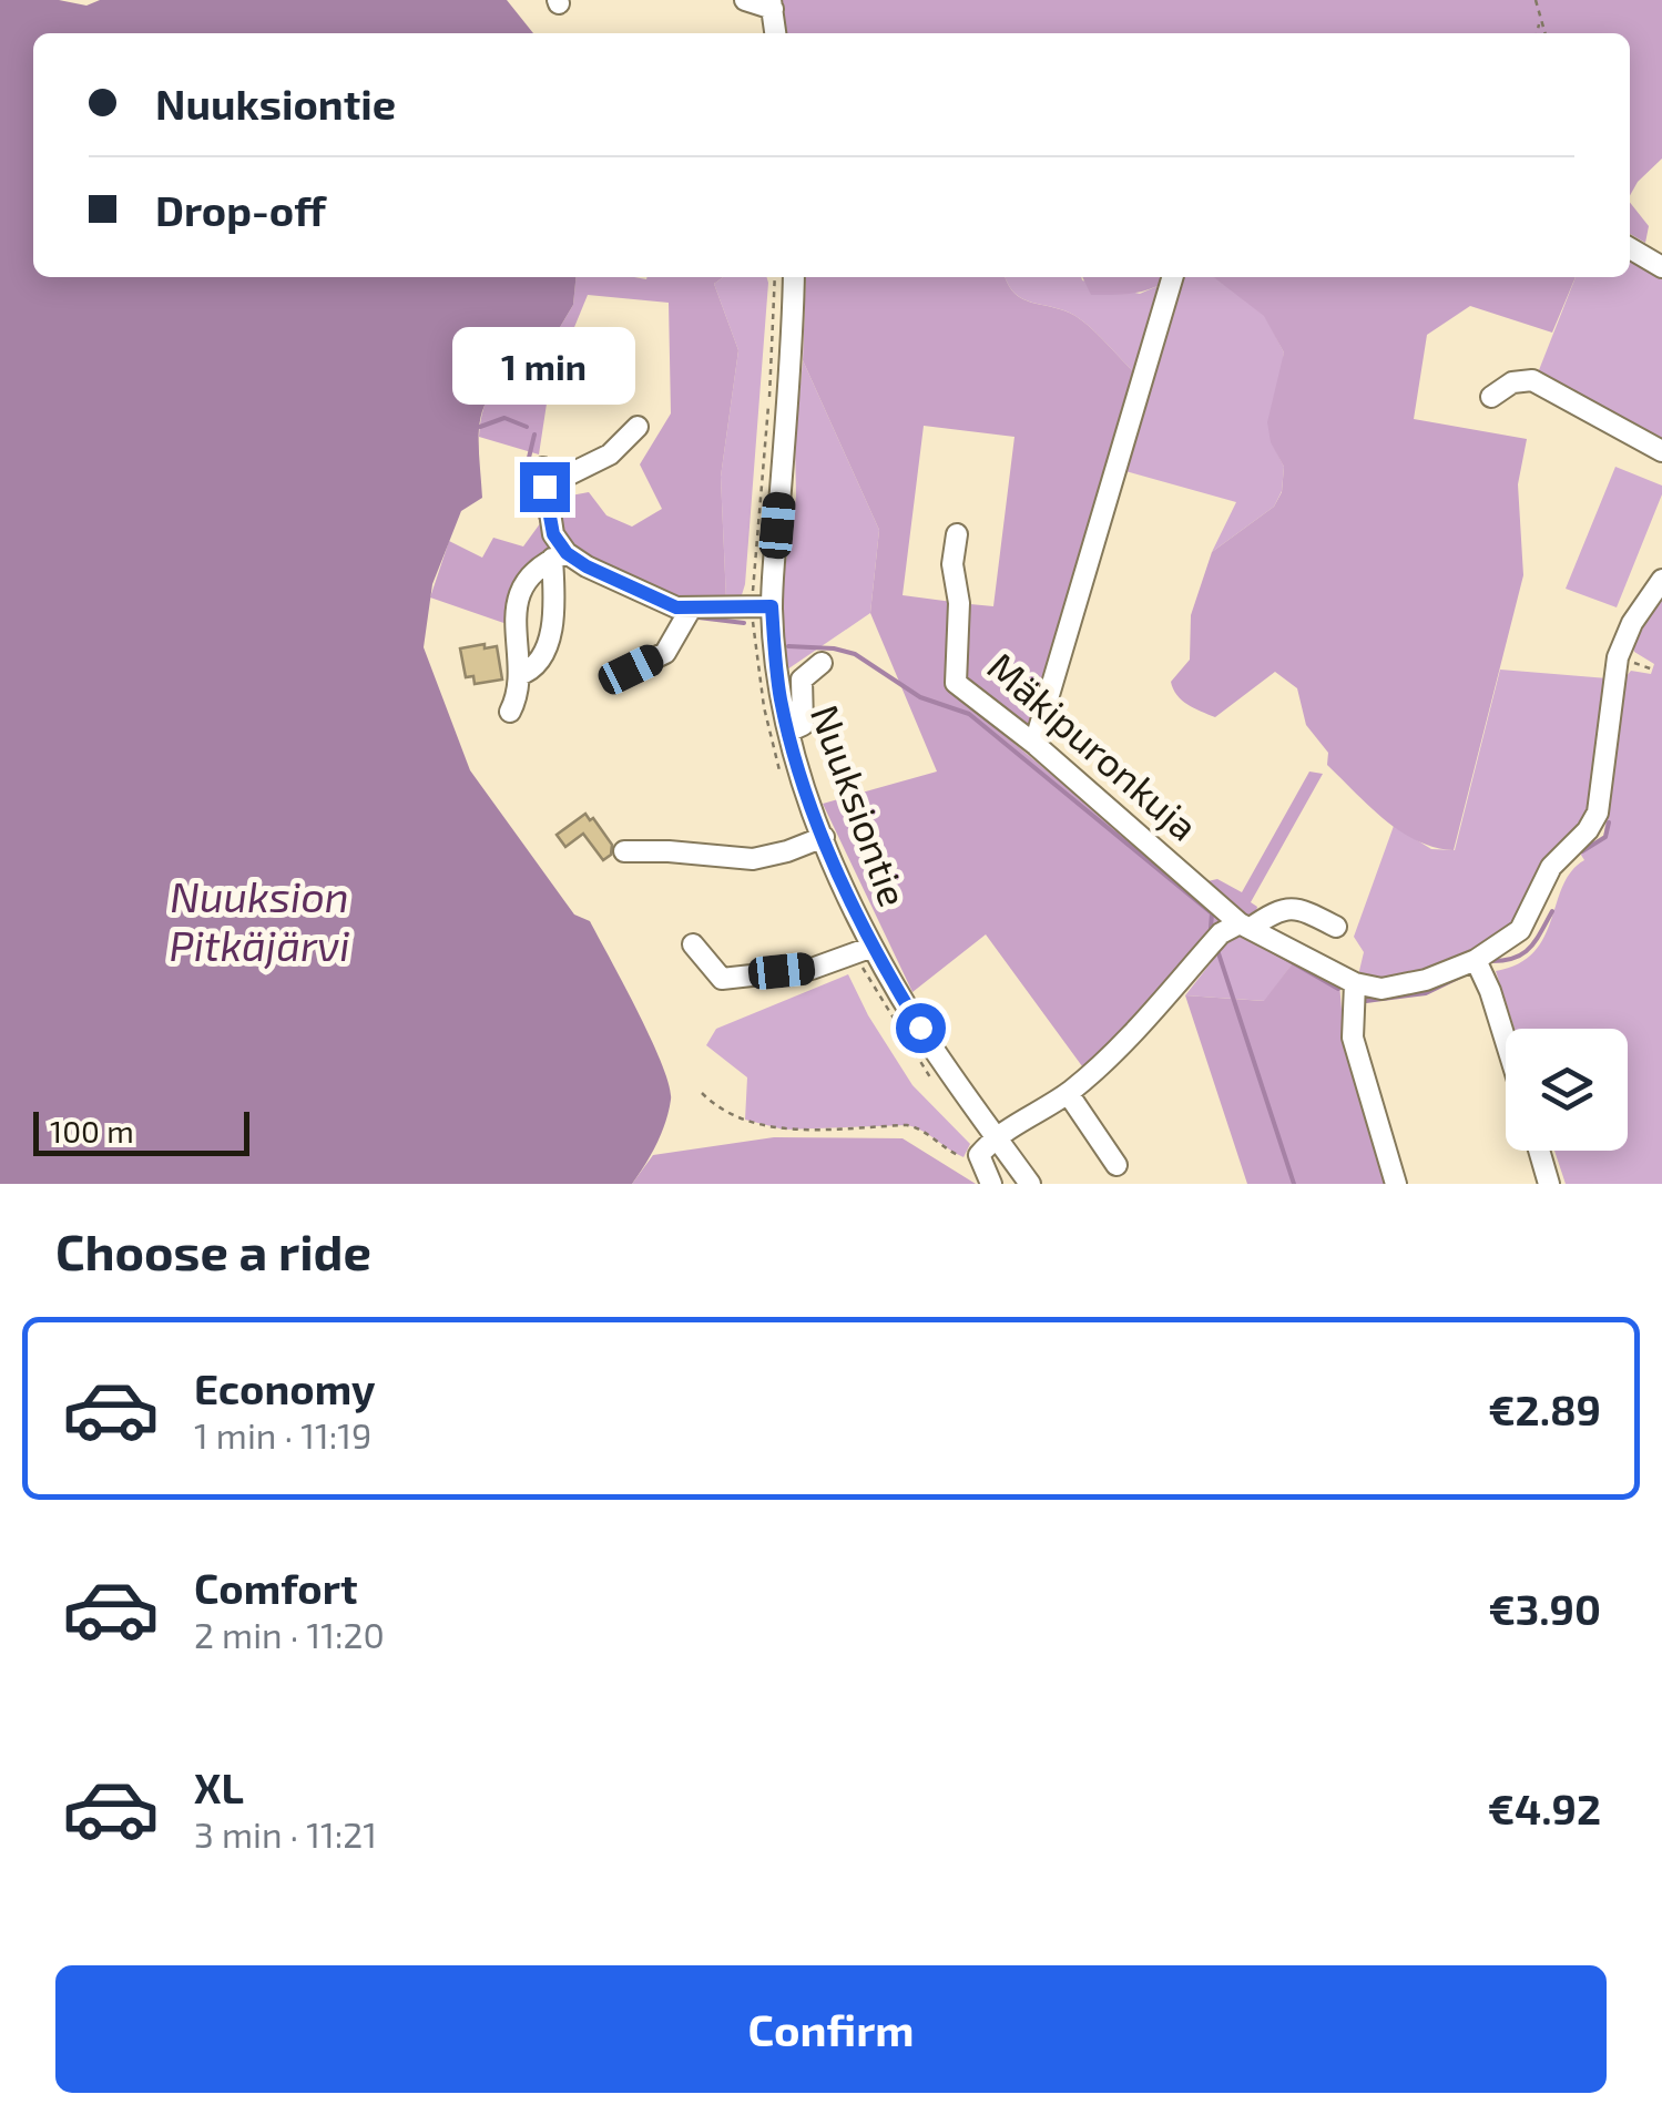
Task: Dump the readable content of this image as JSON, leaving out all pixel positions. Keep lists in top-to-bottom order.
{
  "streets": {
    "street": ["Mäkipuronkuja", "Nuuksiontie"]
  },
  "water": ["Nuuksion Pitkäjärvi"],
  "scale_bar": "100 m",
  "page": {
    "banner": ["Nuuksiontie", "Drop-off"],
    "bubble": "1 min",
    "scale": "100 m",
    "heading": "Choose a ride",
    "list": [
      {
        "name": "Economy",
        "note": "1 min · 11:19",
        "value": "€2.89"
      },
      {
        "name": "Comfort",
        "note": "2 min · 11:20",
        "value": "€3.90"
      },
      {
        "name": "XL",
        "note": "3 min · 11:21",
        "value": "€4.92"
      }
    ],
    "buttons": "Confirm"
  }
}
